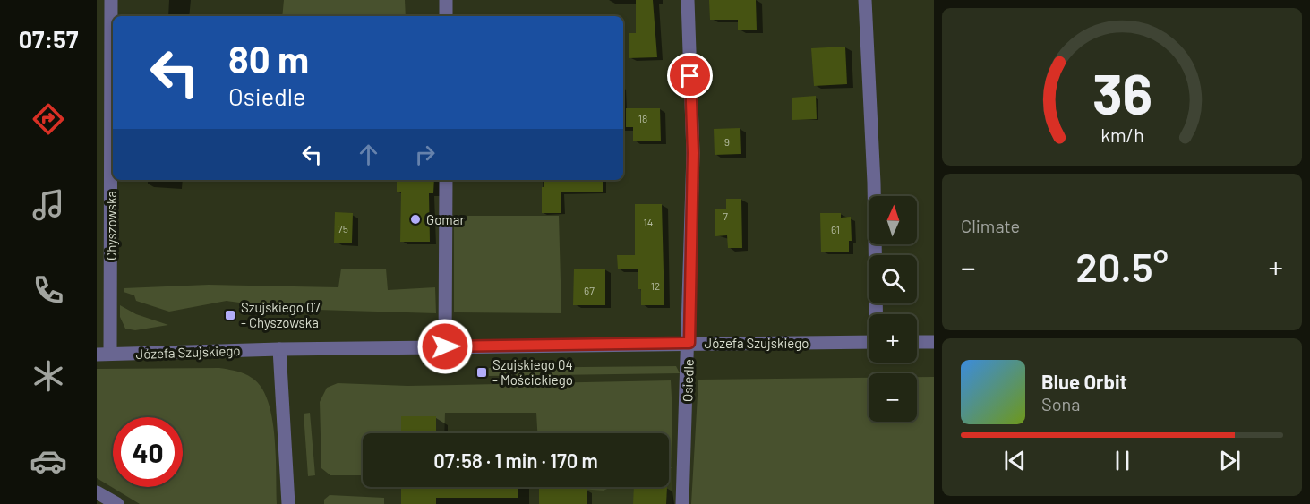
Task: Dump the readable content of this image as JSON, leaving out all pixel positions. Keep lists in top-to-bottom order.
{
  "streets": {
    "street": ["Chyszowska", "Józefa Szujskiego", "Osiedle"]
  },
  "crossings": [
    ["Chyszowska", "Józefa Szujskiego"],
    ["Józefa Szujskiego", "Osiedle"]
  ],
  "places": {
    "other": ["Gomar"],
    "transit": ["Szujskiego 07 - Chyszowska", "Szujskiego 04 - Mościckiego"]
  },
  "house_numbers": [
    "18",
    "9",
    "7",
    "14",
    "75",
    "61",
    "12",
    "67"
  ],
  "north": "top",
  "page": {
    "tabs": "07:57",
    "turn": ["80 m", "Osiedle"],
    "tile": "Climate",
    "map_buttons": ["+", "−"],
    "heat": ["−", "20.5°", "+"],
    "song": ["Blue Orbit", "Sona"],
    "limit": "40",
    "trip": "07:58 · 1 min · 170 m",
    "gauge": ["36", "km/h"]
  }
}
